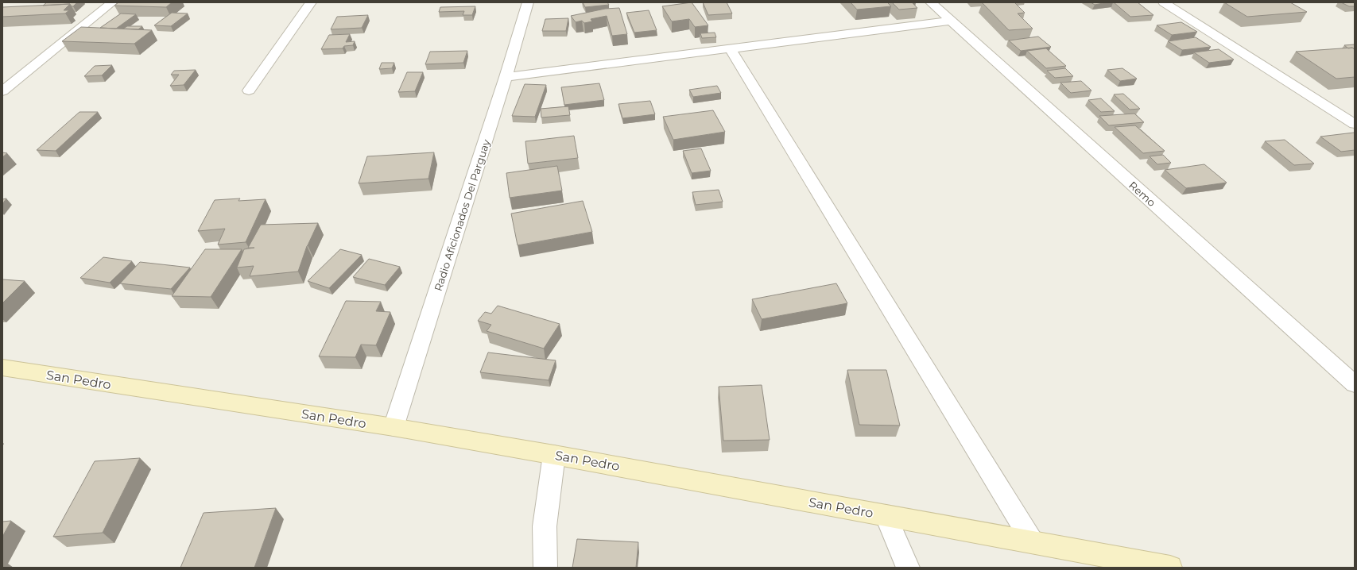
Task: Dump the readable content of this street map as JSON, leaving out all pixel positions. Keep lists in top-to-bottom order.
{
  "streets": {
    "main road": ["San Pedro"],
    "street": ["Remo", "Radio Aficionados Del Parguay"]
  },
  "crossings": [
    ["Radio Aficionados Del Parguay", "San Pedro"]
  ]
}
